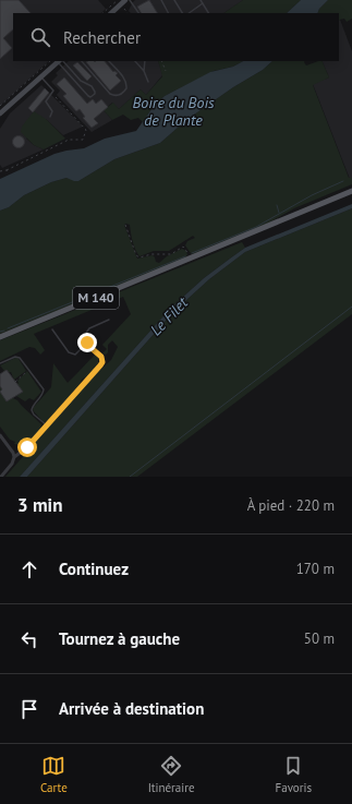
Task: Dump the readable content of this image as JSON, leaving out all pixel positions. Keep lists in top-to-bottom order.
{
  "streets": {
    "main road": ["M 140"]
  },
  "water": ["Boire du Bois de Plante", "Le Filet"],
  "page": {
    "search": "Rechercher",
    "heading": ["3 min", "À pied · 220 m"],
    "list": [
      ["Continuez", "170 m"],
      ["Tournez à gauche", "50 m"],
      "Arrivée à destination"
    ],
    "nav": ["Carte", "Itinéraire", "Favoris"]
  }
}
